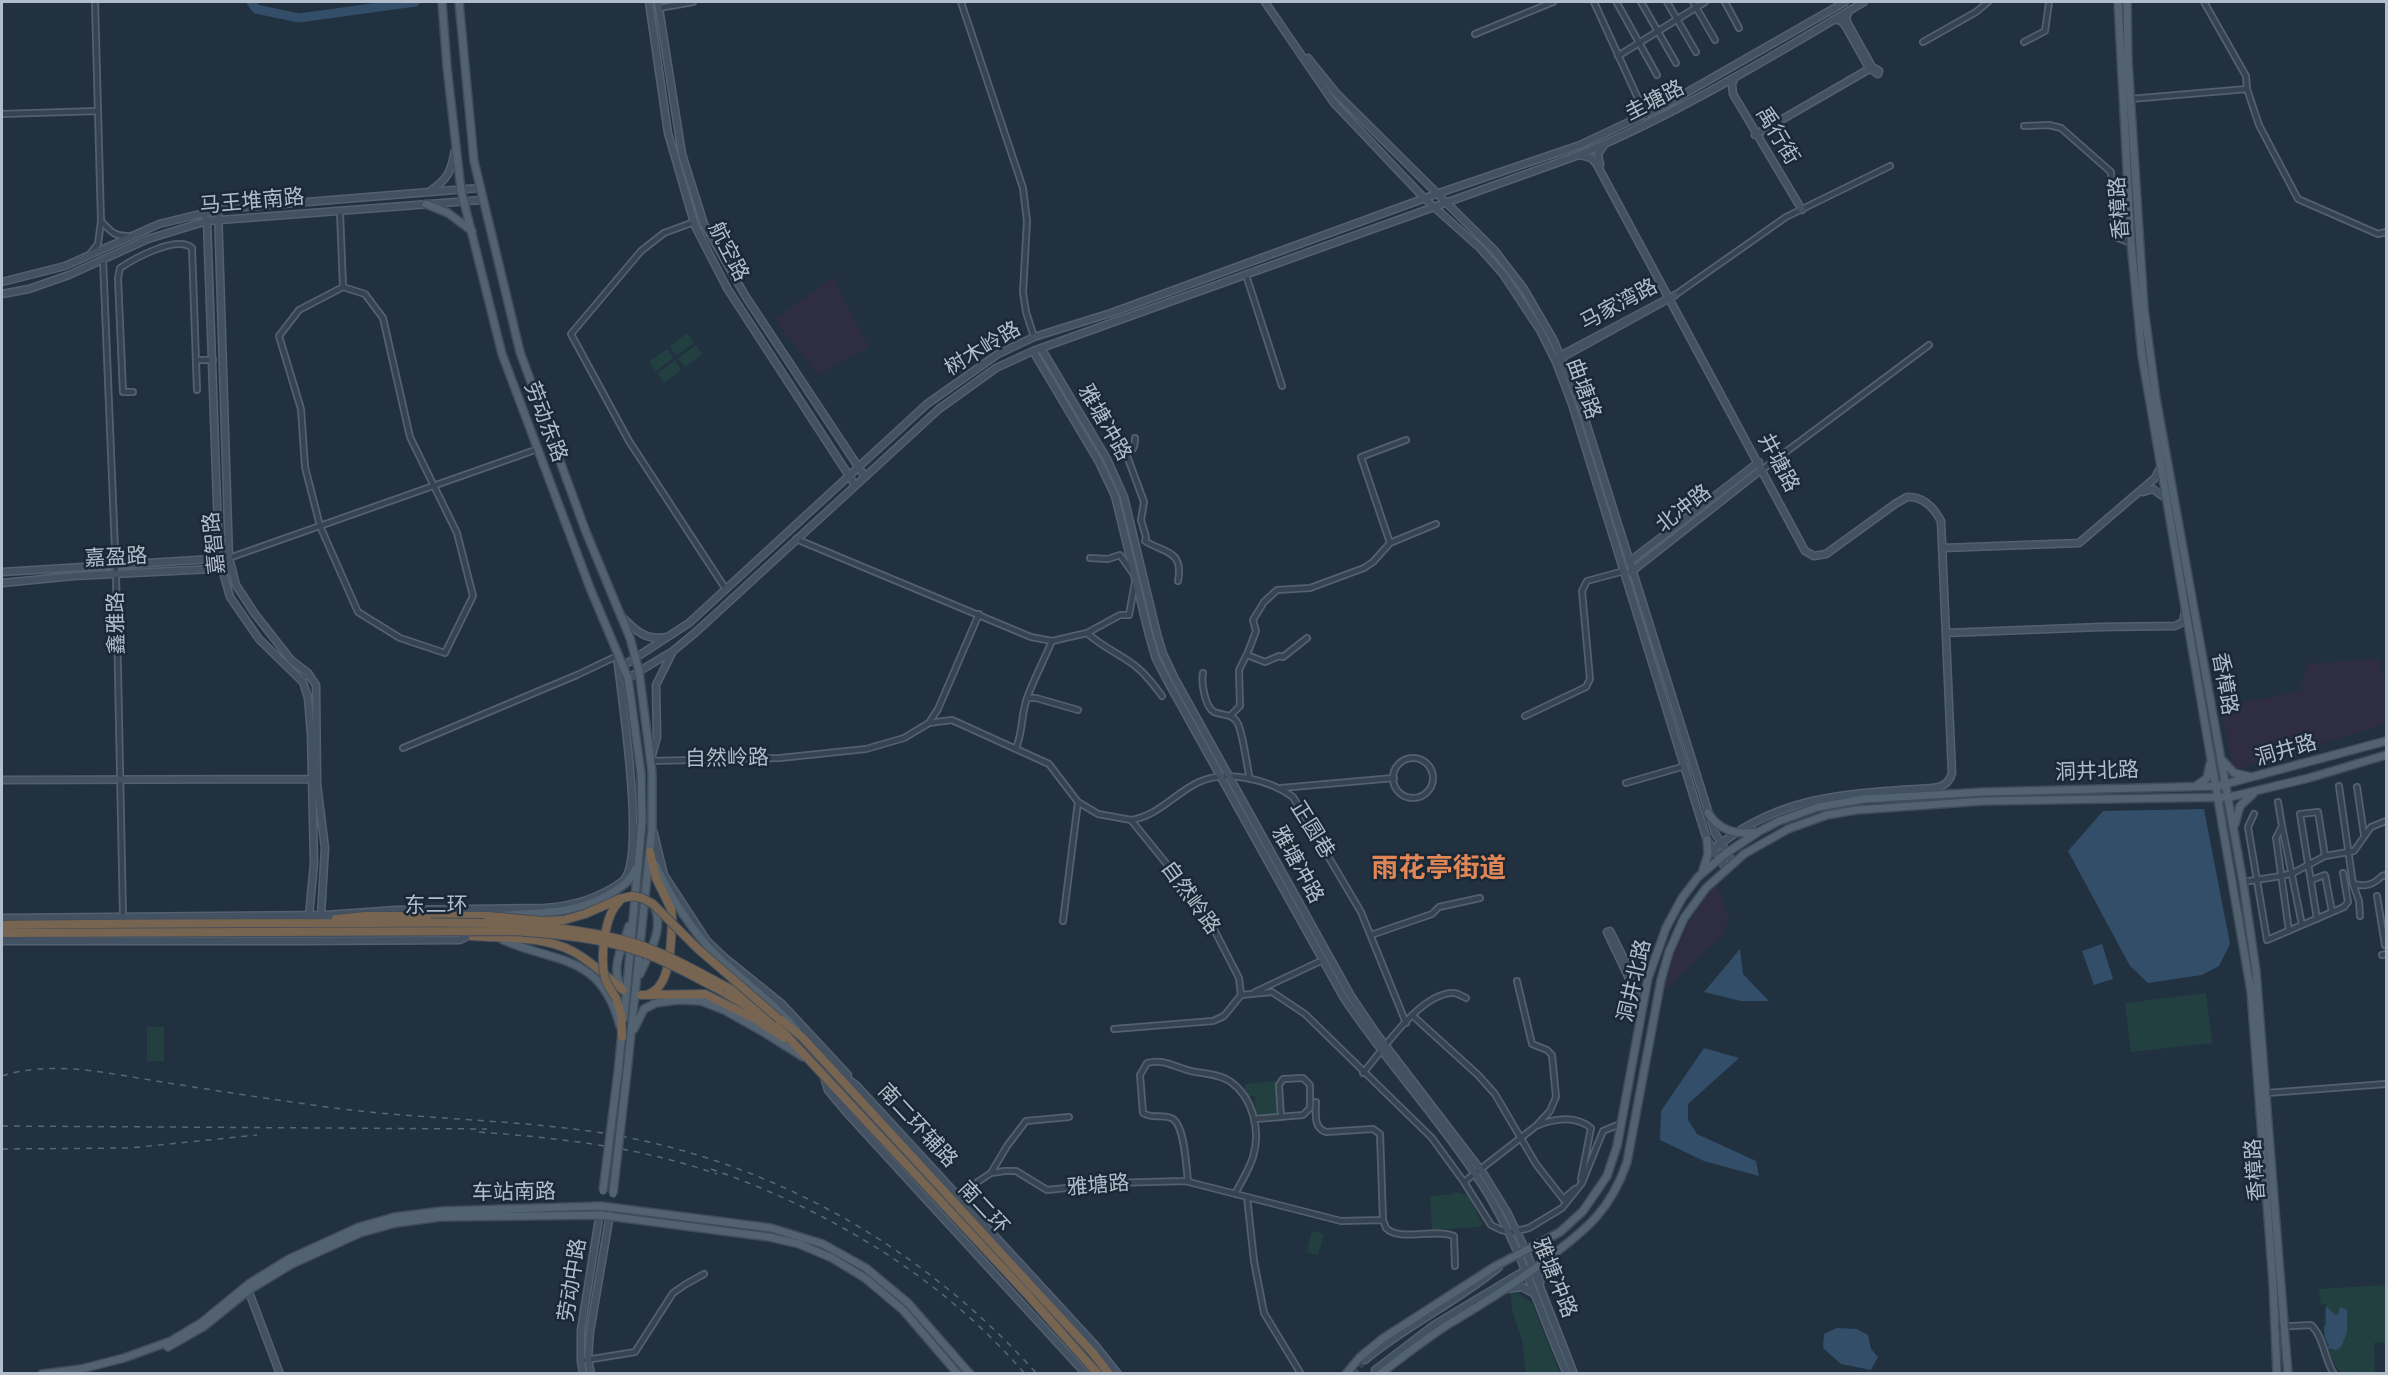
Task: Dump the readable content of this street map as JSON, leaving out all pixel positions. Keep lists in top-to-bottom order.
{
  "streets": {
    "highway": ["东二环", "南二环"],
    "main road": [
      "香樟路",
      "劳动东路",
      "洞井路",
      "洞井北路",
      "车站南路",
      "劳动中路"
    ],
    "street": [
      "圭塘路",
      "禹行街",
      "马王堆南路",
      "航空路",
      "马家湾路",
      "树木岭路",
      "曲塘路",
      "雅塘冲路",
      "井塘路",
      "北冲路",
      "嘉智路",
      "嘉盈路",
      "鑫雅路",
      "自然岭路",
      "正圆巷",
      "南二环辅路",
      "雅塘路"
    ]
  },
  "crossings": [
    ["圭塘路", "禹行街"],
    ["圭塘路", "树木岭路"],
    ["圭塘路", "曲塘路"],
    ["圭塘路", "井塘路"],
    ["马王堆南路", "劳动东路"],
    ["马王堆南路", "嘉智路"],
    ["马王堆南路", "鑫雅路"],
    ["香樟路", "洞井路"],
    ["航空路", "树木岭路"],
    ["马家湾路", "曲塘路"],
    ["马家湾路", "井塘路"],
    ["树木岭路", "曲塘路"],
    ["树木岭路", "劳动东路"],
    ["树木岭路", "雅塘冲路"],
    ["曲塘路", "北冲路"],
    ["曲塘路", "洞井北路"],
    ["劳动东路", "自然岭路"],
    ["劳动东路", "劳动中路"],
    ["雅塘冲路", "洞井北路"],
    ["雅塘冲路", "正圆巷"],
    ["井塘路", "北冲路"],
    ["嘉智路", "嘉盈路"],
    ["嘉盈路", "鑫雅路"],
    ["洞井路", "洞井北路"],
    ["自然岭路", "正圆巷"],
    ["东二环", "南二环辅路"],
    ["东二环", "南二环"],
    ["南二环辅路", "南二环"],
    ["车站南路", "劳动中路"]
  ],
  "districts": ["雨花亭街道"]
}
